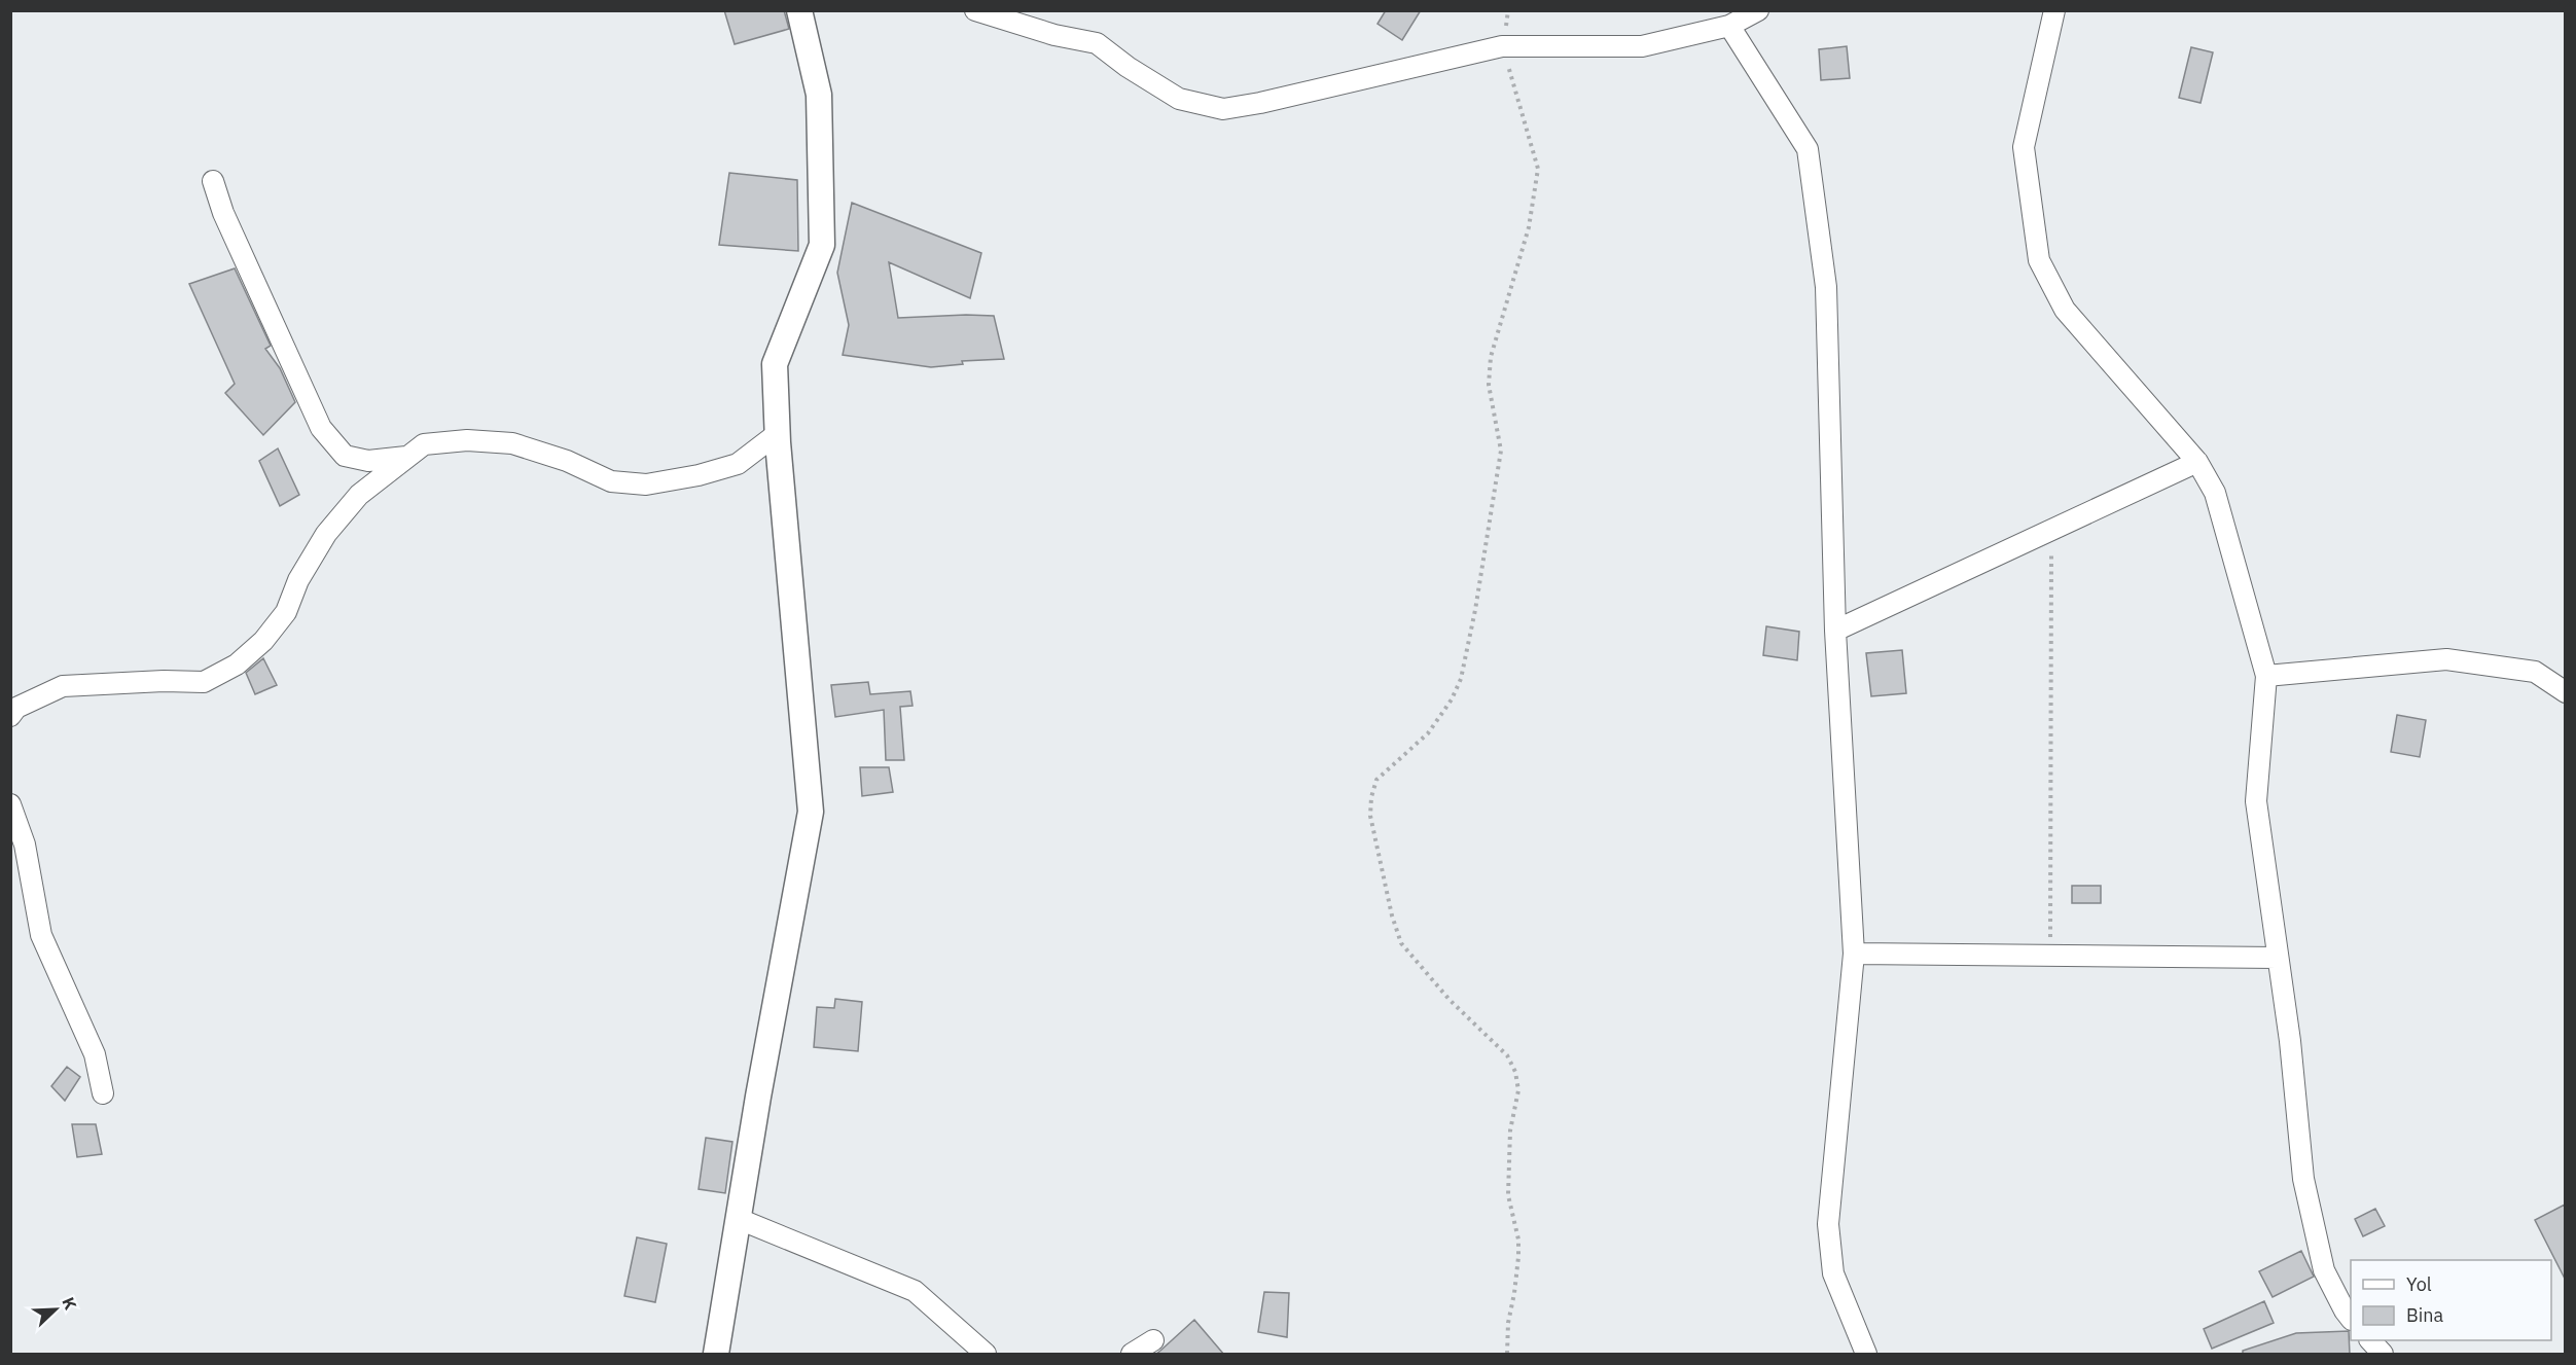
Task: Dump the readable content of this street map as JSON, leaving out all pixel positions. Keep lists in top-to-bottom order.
{
  "legend": ["Yol", "Bina"],
  "north": "top right"
}
